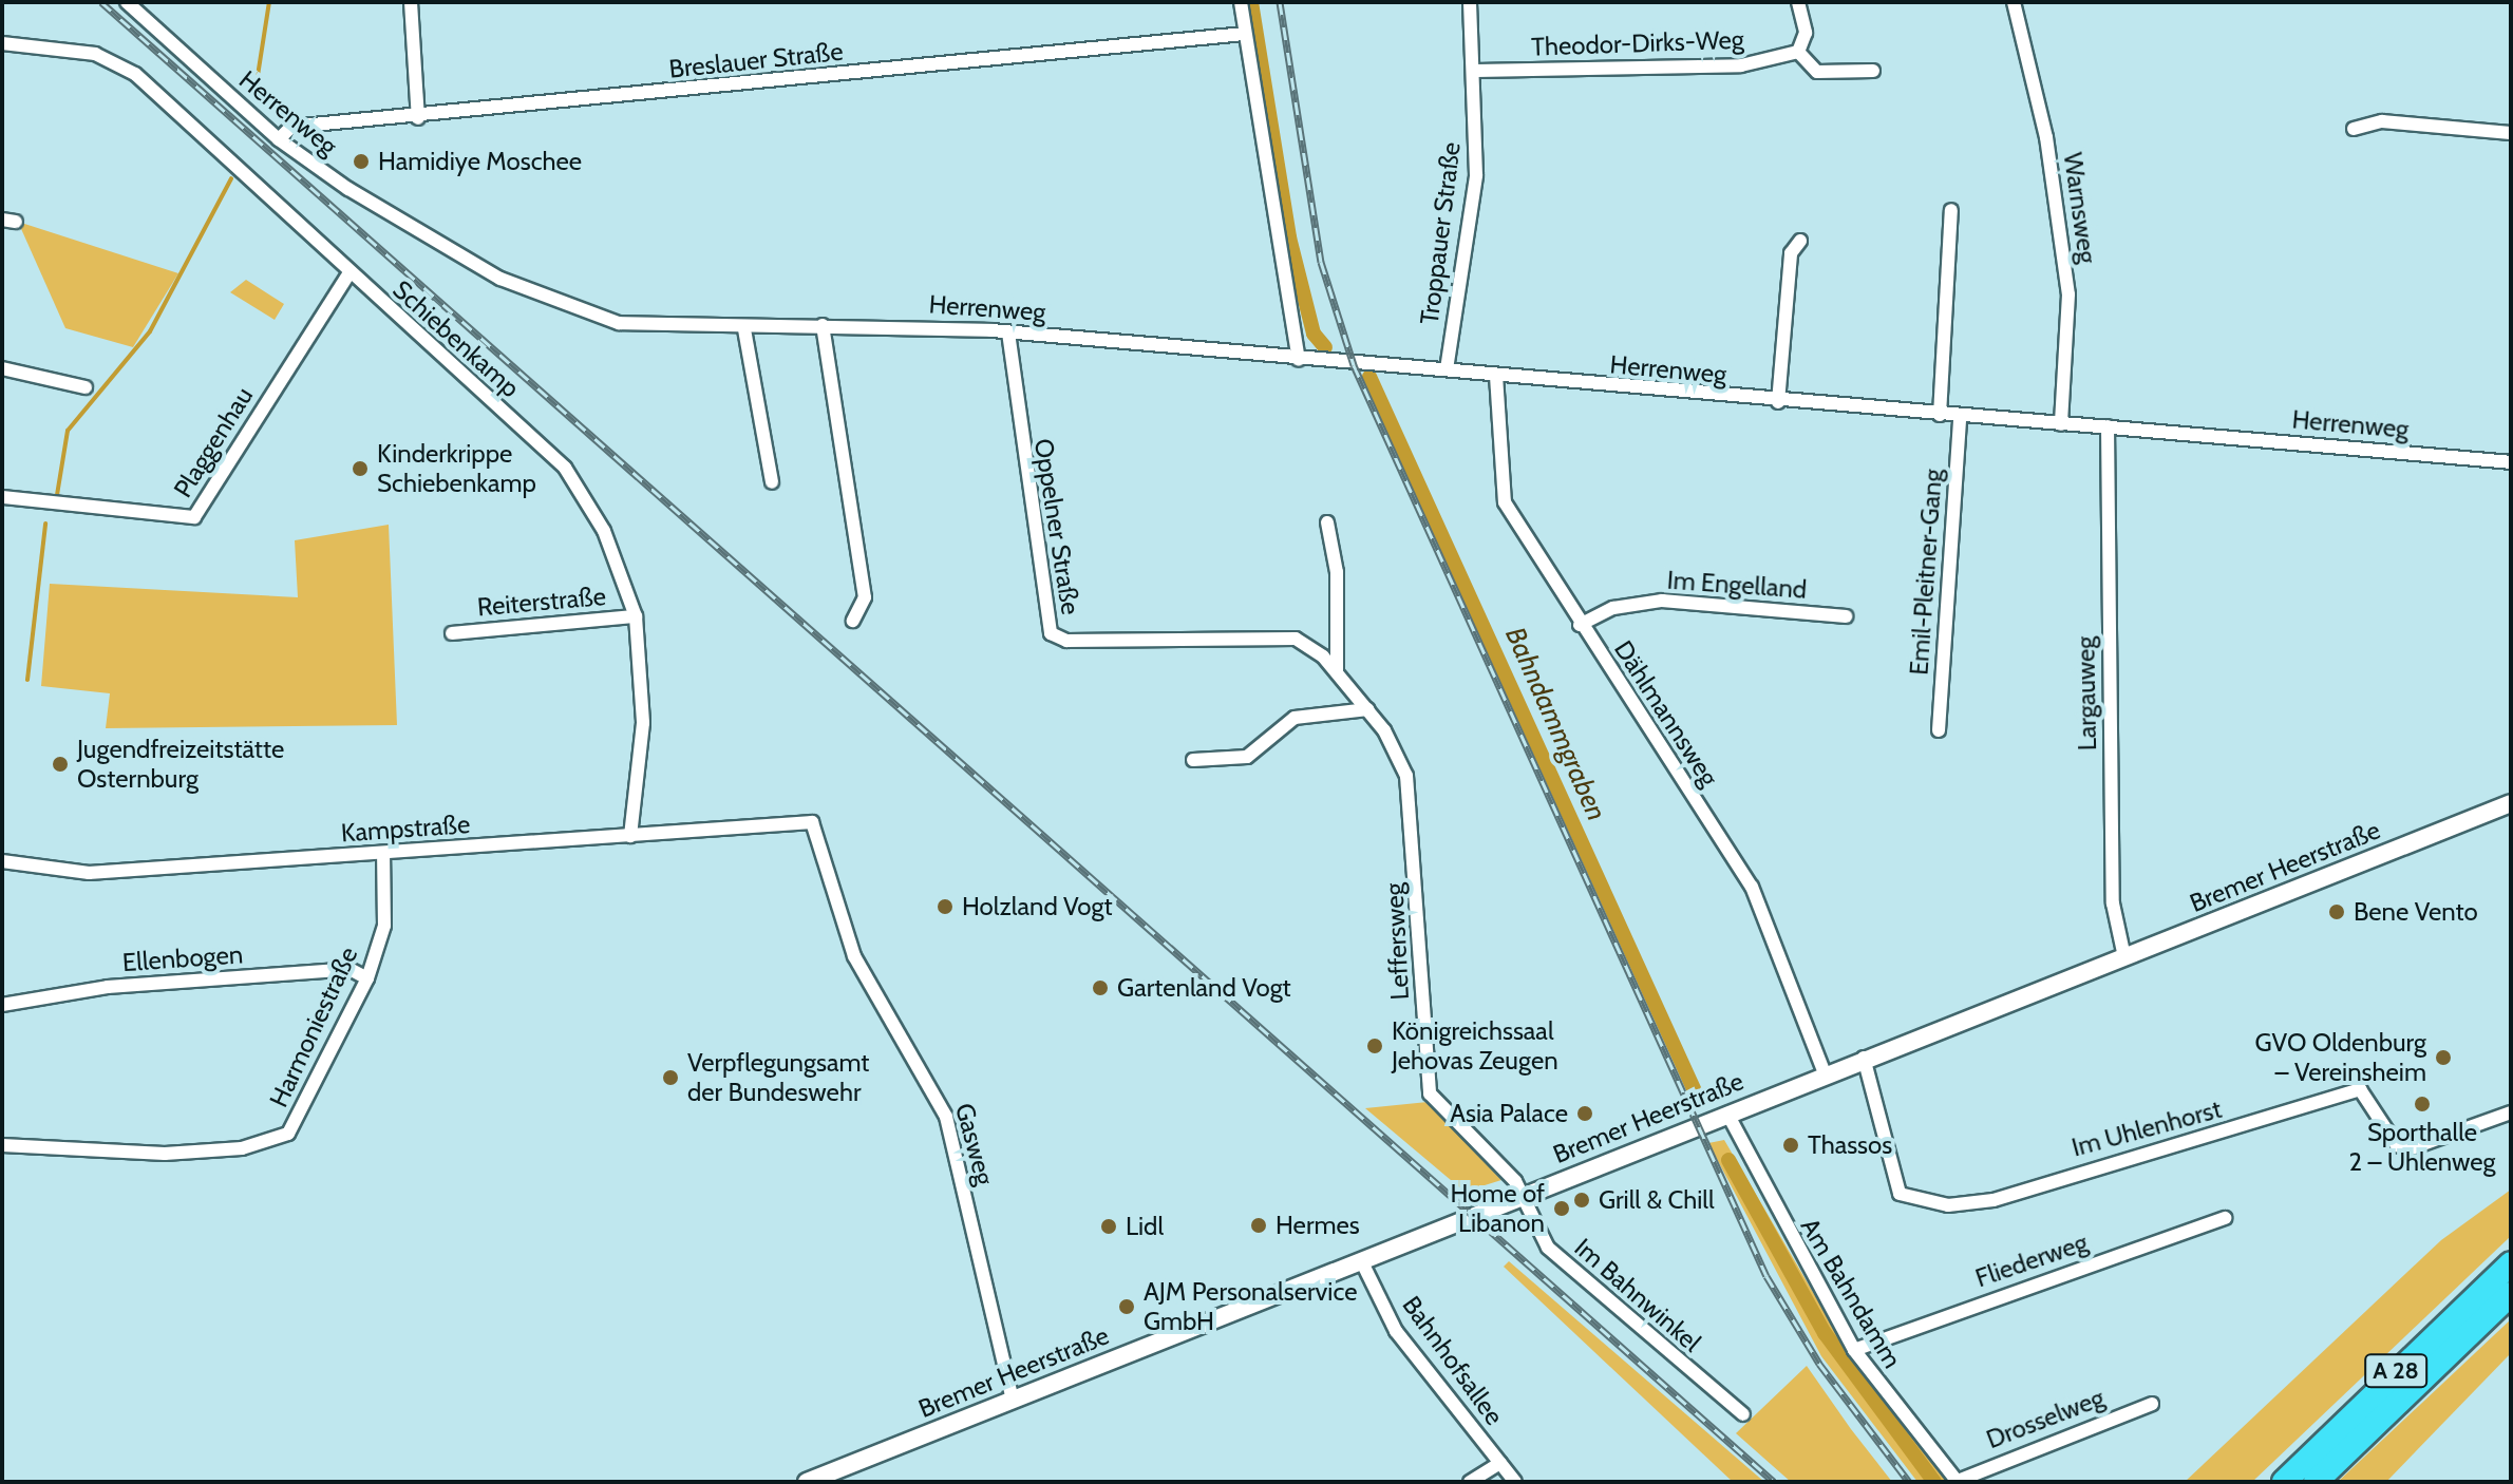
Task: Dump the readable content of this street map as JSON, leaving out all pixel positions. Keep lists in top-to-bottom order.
{
  "streets": {
    "highway": ["A 28"],
    "street": [
      "Theodor-Dirks-Weg",
      "Breslauer Straße",
      "Herrenweg",
      "Warnsweg",
      "Troppauer Straße",
      "Schiebenkamp",
      "Plaggenhau",
      "Oppelner Straße",
      "Emil-Pleitner-Gang",
      "Im Engelland",
      "Reiterstraße",
      "Largauweg",
      "Dählmannsweg",
      "Kampstraße",
      "Bremer Heerstraße",
      "Leffersweg",
      "Ellenbogen",
      "Harmoniestraße",
      "Im Uhlenhorst",
      "Gasweg",
      "Fliederweg",
      "Am Bahndamm",
      "Im Bahnwinkel",
      "Bahnhofsallee",
      "Drosselweg"
    ]
  },
  "crossings": [
    ["Theodor-Dirks-Weg", "Troppauer Straße"],
    ["Breslauer Straße", "Herrenweg"],
    ["Herrenweg", "Warnsweg"],
    ["Herrenweg", "Troppauer Straße"],
    ["Herrenweg", "Oppelner Straße"],
    ["Herrenweg", "Emil-Pleitner-Gang"],
    ["Herrenweg", "Largauweg"],
    ["Herrenweg", "Dählmannsweg"],
    ["Schiebenkamp", "Plaggenhau"],
    ["Schiebenkamp", "Reiterstraße"],
    ["Schiebenkamp", "Kampstraße"],
    ["Oppelner Straße", "Leffersweg"],
    ["Im Engelland", "Dählmannsweg"],
    ["Largauweg", "Bremer Heerstraße"],
    ["Dählmannsweg", "Bremer Heerstraße"],
    ["Kampstraße", "Harmoniestraße"],
    ["Kampstraße", "Gasweg"],
    ["Bremer Heerstraße", "Leffersweg"],
    ["Bremer Heerstraße", "Im Uhlenhorst"],
    ["Bremer Heerstraße", "Gasweg"],
    ["Bremer Heerstraße", "Am Bahndamm"],
    ["Bremer Heerstraße", "Im Bahnwinkel"],
    ["Bremer Heerstraße", "Bahnhofsallee"],
    ["Leffersweg", "Im Bahnwinkel"],
    ["Ellenbogen", "Harmoniestraße"],
    ["Fliederweg", "Am Bahndamm"],
    ["Am Bahndamm", "Drosselweg"]
  ],
  "water": ["Bahndammgraben"],
  "places": [
    "Hamidiye Moschee",
    "Kinderkrippe Schiebenkamp",
    "Jugendfreizeitstätte Osternburg",
    "Holzland Vogt",
    "Bene Vento",
    "Gartenland Vogt",
    "Königreichssaal Jehovas Zeugen",
    "GVO Oldenburg – Vereinsheim",
    "Verpflegungsamt der Bundeswehr",
    "Sporthalle 2 – Uhlenweg",
    "Asia Palace",
    "Thassos",
    "Grill & Chill",
    "Home of Libanon",
    "Hermes",
    "Lidl",
    "AJM Personalservice GmbH"
  ]
}
